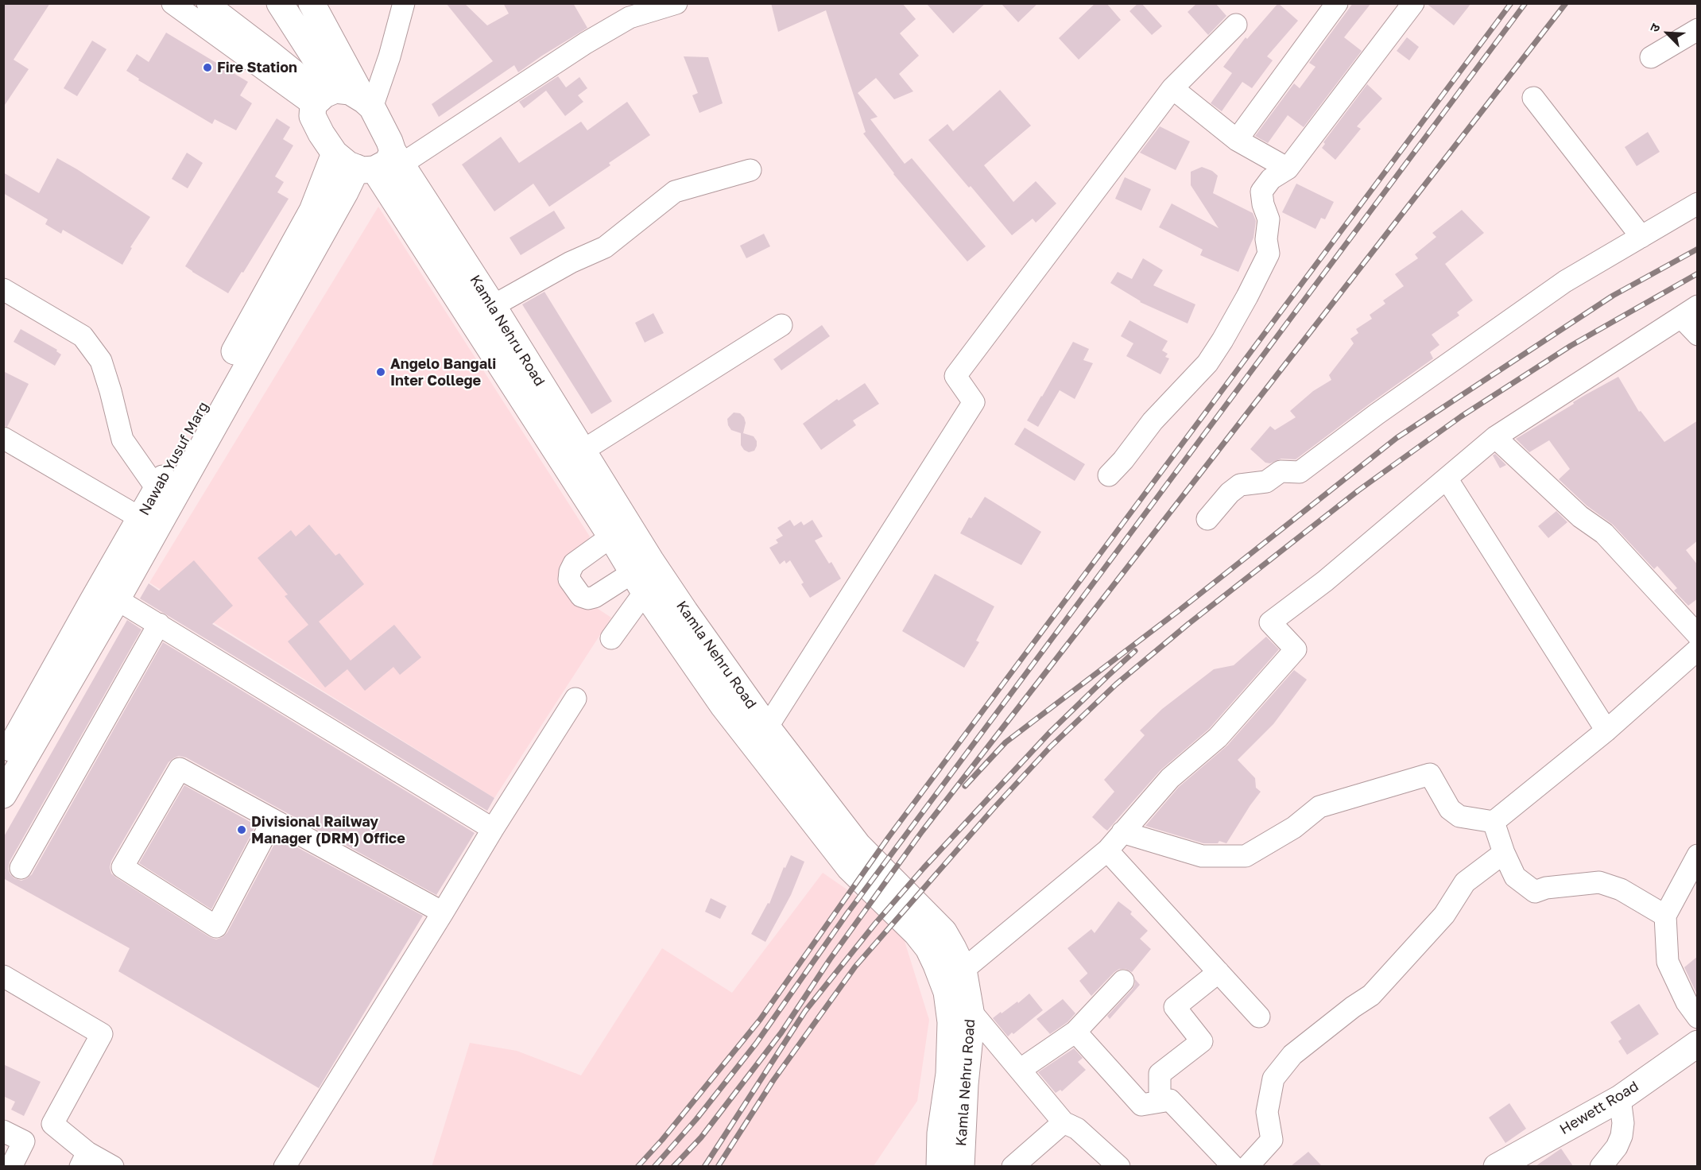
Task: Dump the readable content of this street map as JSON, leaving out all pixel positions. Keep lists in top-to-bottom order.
{
  "streets": {
    "main road": ["Kamla Nehru Road", "Nawab Yusuf Marg", "Hewett Road"]
  },
  "places": ["Fire Station", "Angelo Bangali Inter College", "Divisional Railway Manager (DRM) Office"],
  "north": "top left"
}
